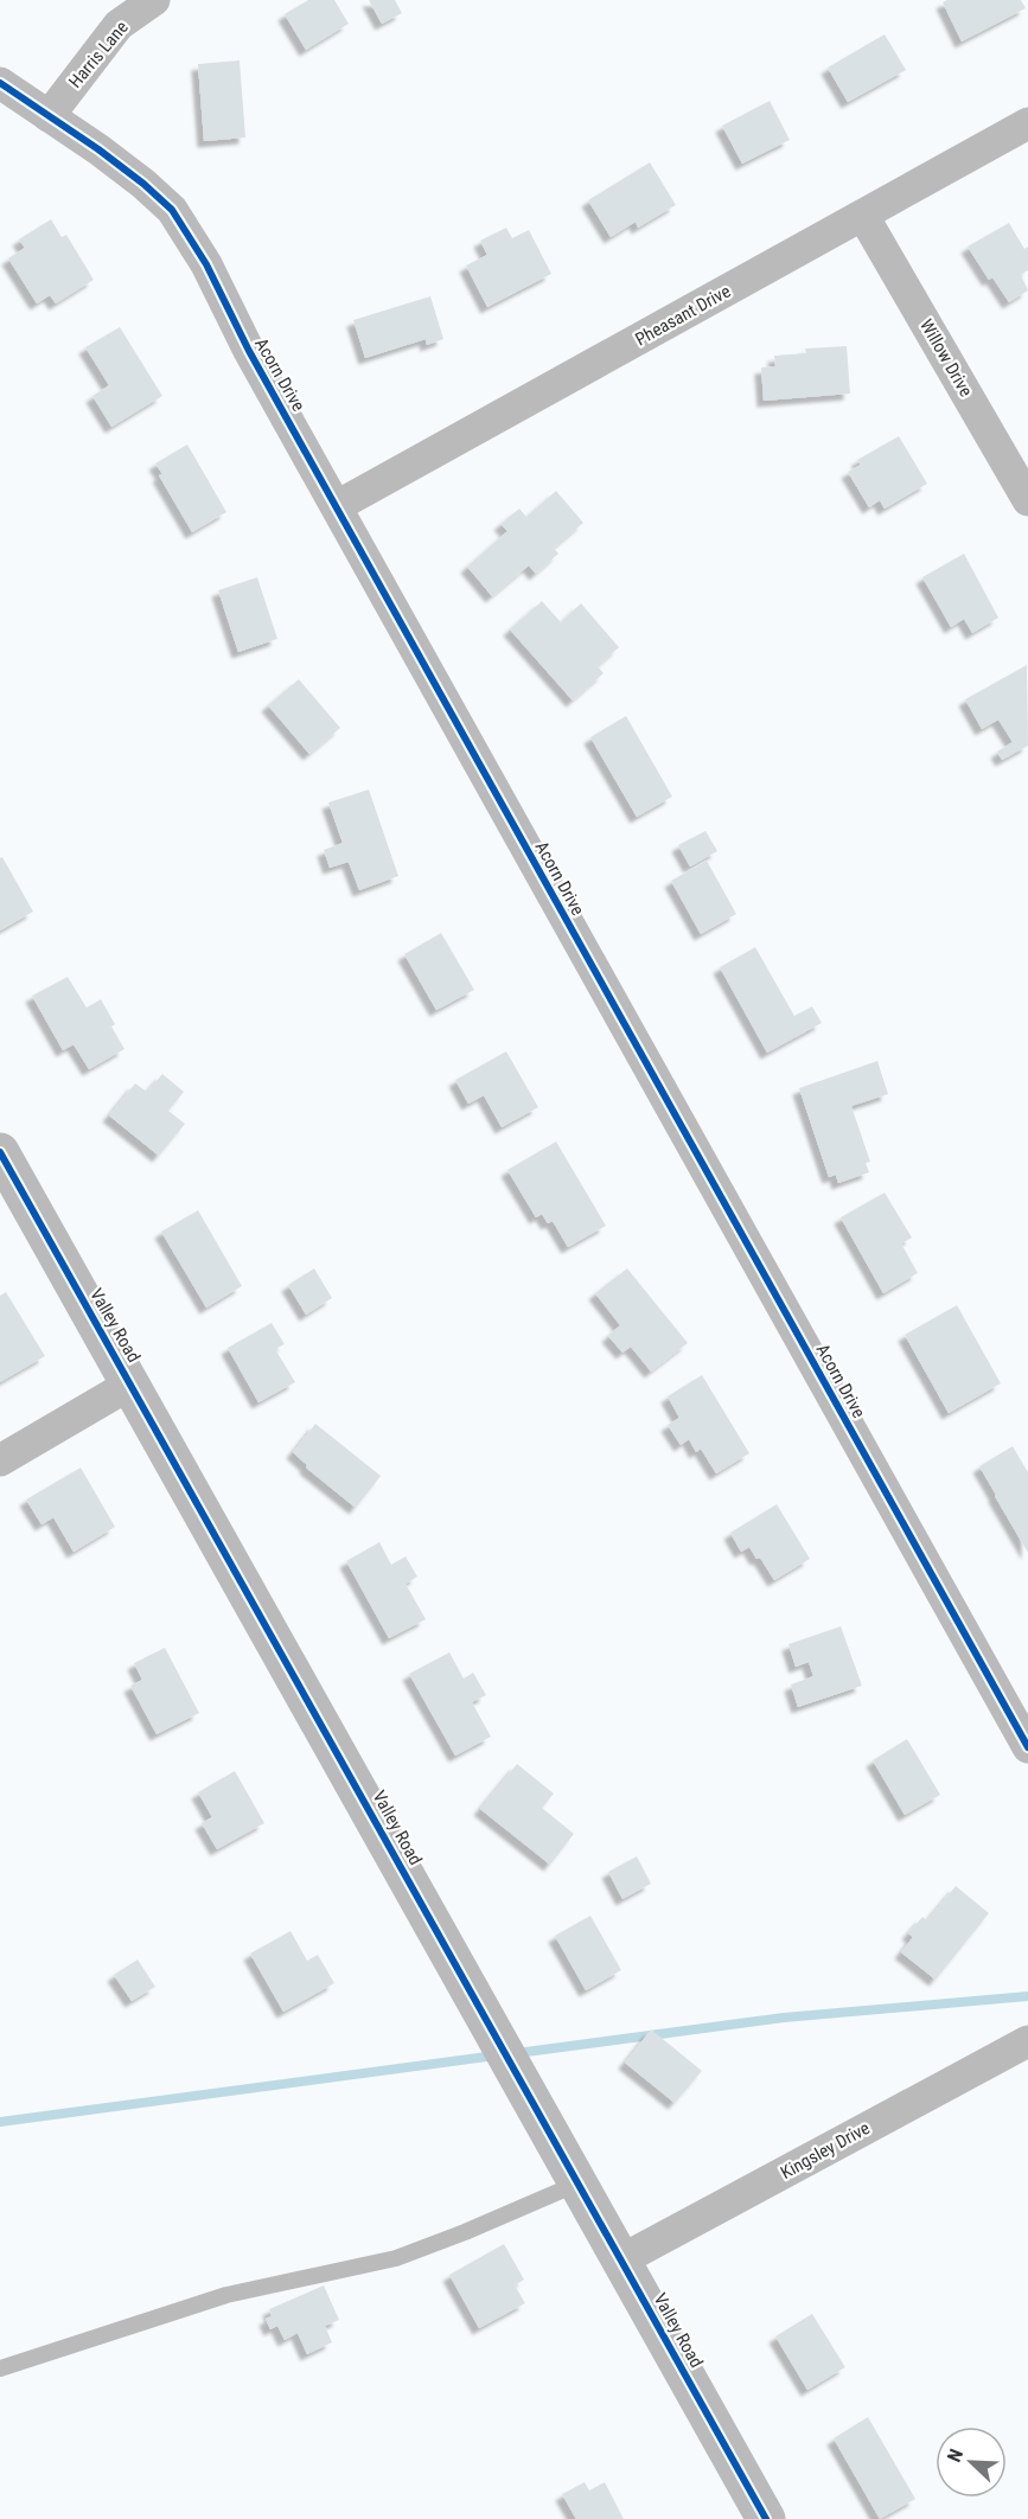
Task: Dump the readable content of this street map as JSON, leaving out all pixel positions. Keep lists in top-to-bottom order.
{
  "streets": {
    "street": [
      "Harris Lane",
      "Pheasant Drive",
      "Willow Drive",
      "Acorn Drive",
      "Valley Road",
      "Kingsley Drive"
    ]
  },
  "crossings": [
    ["Harris Lane", "Acorn Drive"],
    ["Pheasant Drive", "Willow Drive"],
    ["Pheasant Drive", "Acorn Drive"],
    ["Valley Road", "Kingsley Drive"]
  ],
  "north": "top left"
}
